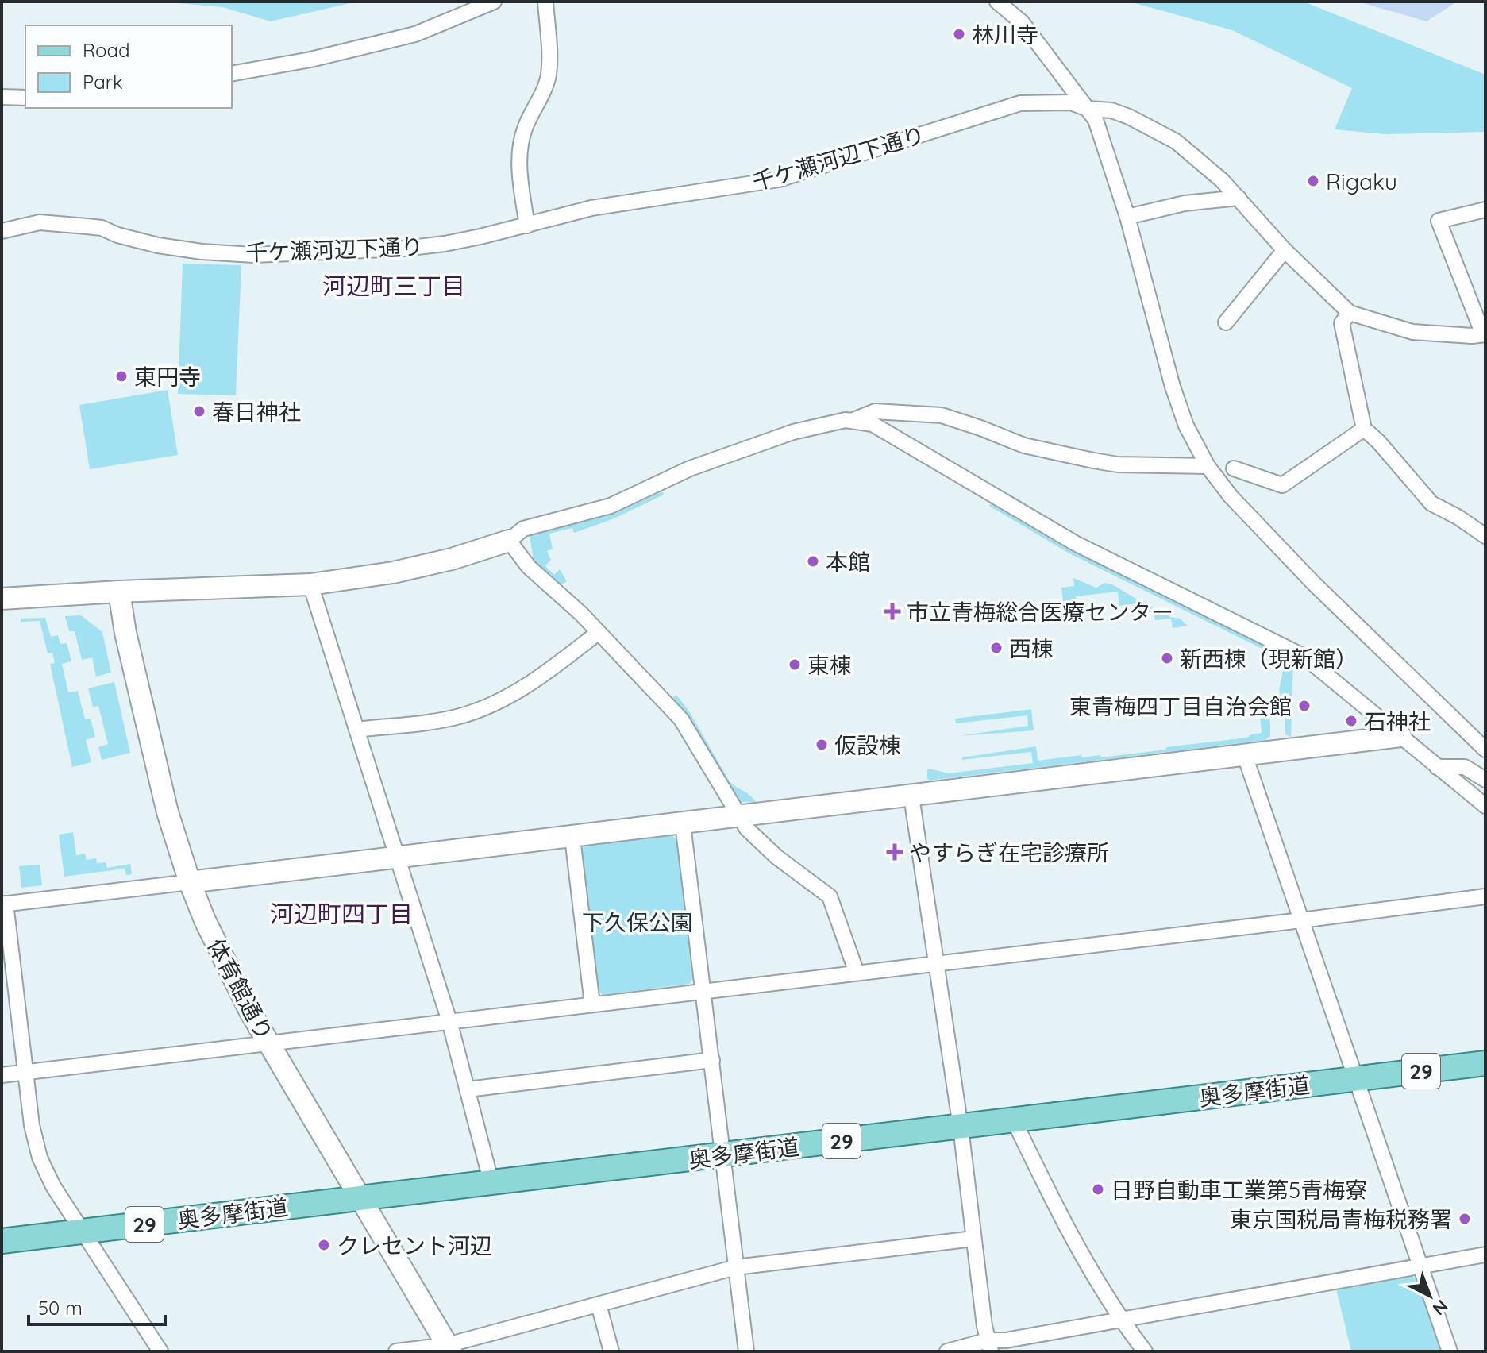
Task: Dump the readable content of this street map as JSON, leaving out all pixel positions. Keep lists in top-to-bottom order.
{
  "streets": {
    "main road": ["29", "奥多摩街道"],
    "street": ["千ケ瀬河辺下通り", "体育館通り"]
  },
  "crossings": [
    ["体育館通り", "奥多摩街道"]
  ],
  "districts": ["河辺町三丁目", "河辺町四丁目"],
  "parks": ["下久保公園"],
  "places": {
    "other": [
      "林川寺",
      "Rigaku",
      "東円寺",
      "春日神社",
      "本館",
      "西棟",
      "新西棟（現新館）",
      "東棟",
      "東青梅四丁目自治会館",
      "石神社",
      "仮設棟",
      "日野自動車工業第5青梅寮",
      "東京国税局青梅税務署",
      "クレセント河辺"
    ],
    "health": ["市立青梅総合医療センター", "やすらぎ在宅診療所"]
  },
  "legend": ["Road", "Park"],
  "scale_bar": "50 m",
  "north": "bottom right"
}
